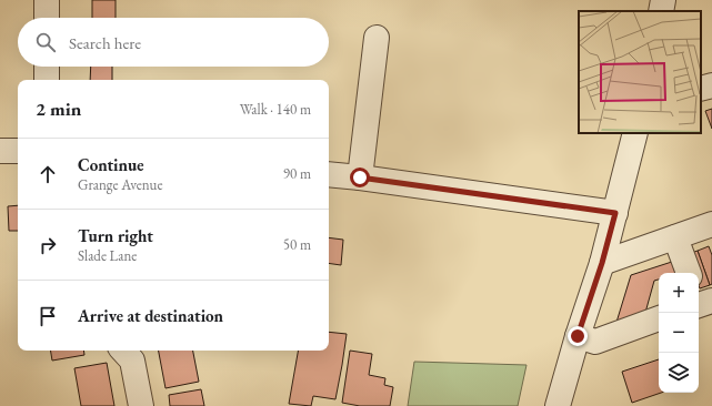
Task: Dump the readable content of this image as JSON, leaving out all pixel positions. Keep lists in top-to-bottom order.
{
  "page": {
    "search": "Search here",
    "heading": ["2 min", "Walk · 140 m"],
    "list": [
      ["Continue", "Grange Avenue", "90 m"],
      ["Turn right", "Slade Lane", "50 m"],
      "Arrive at destination"
    ],
    "map_buttons": ["+", "−"]
  }
}
